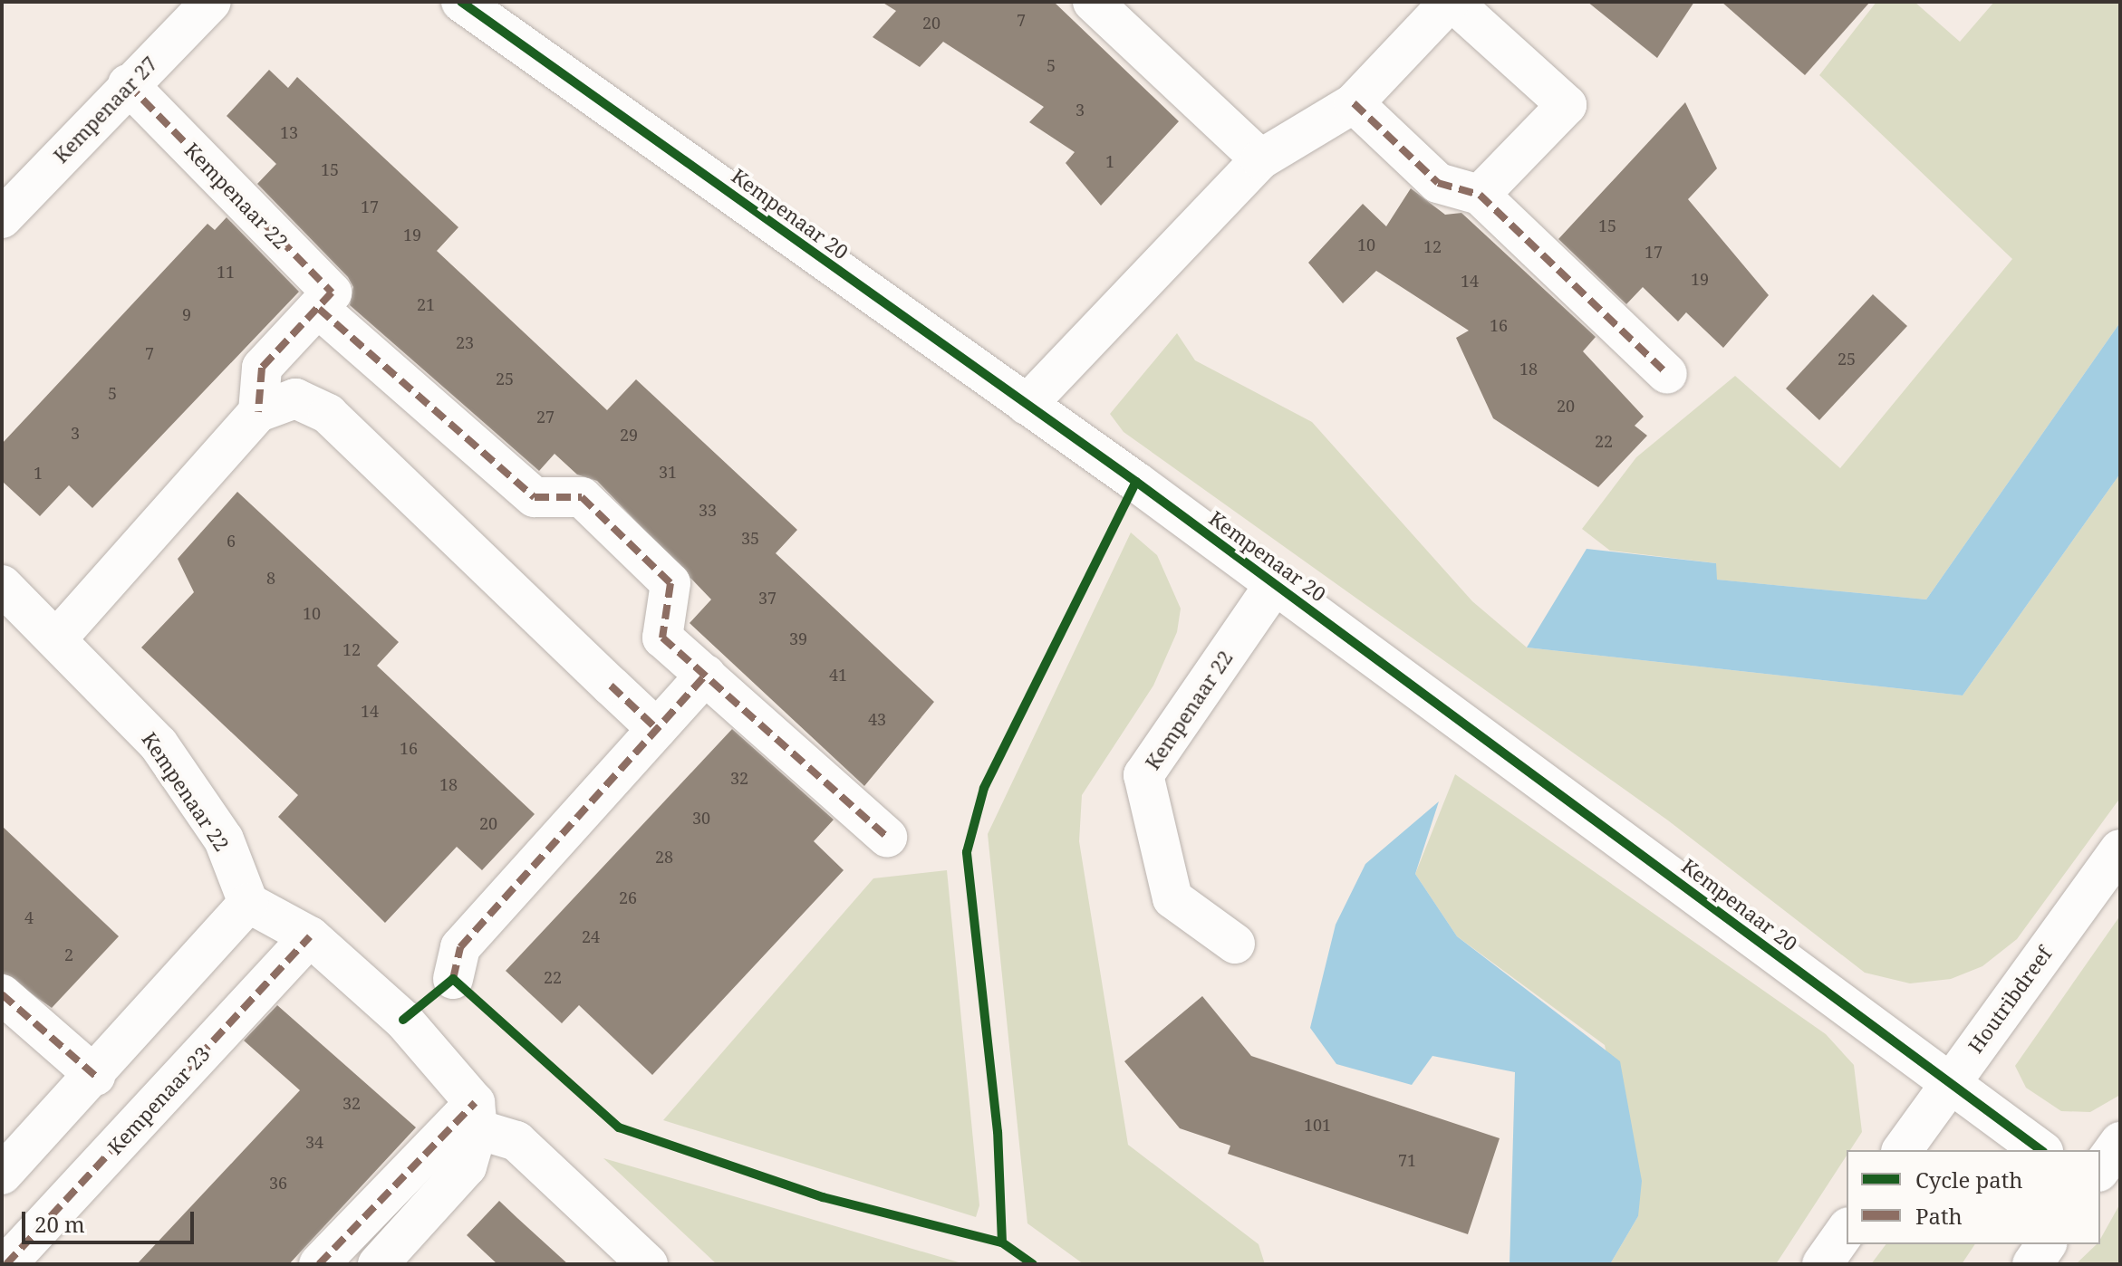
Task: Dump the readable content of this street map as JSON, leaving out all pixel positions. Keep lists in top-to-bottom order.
{
  "streets": {
    "street": [
      "Kempenaar 27",
      "Kempenaar 22",
      "Kempenaar 20",
      "Houtribdreef",
      "Kempenaar 23"
    ]
  },
  "crossings": [
    ["Kempenaar 27", "Kempenaar 22"],
    ["Kempenaar 22", "Kempenaar 20"],
    ["Kempenaar 20", "Houtribdreef"]
  ],
  "house_numbers": [
    "7",
    "20",
    "5",
    "3",
    "13",
    "1",
    "15",
    "17",
    "15",
    "19",
    "10",
    "12",
    "17",
    "11",
    "19",
    "14",
    "21",
    "9",
    "16",
    "23",
    "7",
    "25",
    "18",
    "25",
    "5",
    "20",
    "27",
    "3",
    "29",
    "22",
    "31",
    "1",
    "33",
    "35",
    "6",
    "8",
    "37",
    "10",
    "39",
    "12",
    "41",
    "14",
    "43",
    "16",
    "32",
    "18",
    "30",
    "20",
    "28",
    "26",
    "4",
    "24",
    "2",
    "22",
    "32",
    "101",
    "34",
    "71",
    "36"
  ],
  "legend": ["Cycle path", "Path"],
  "scale_bar": "20 m"
}
